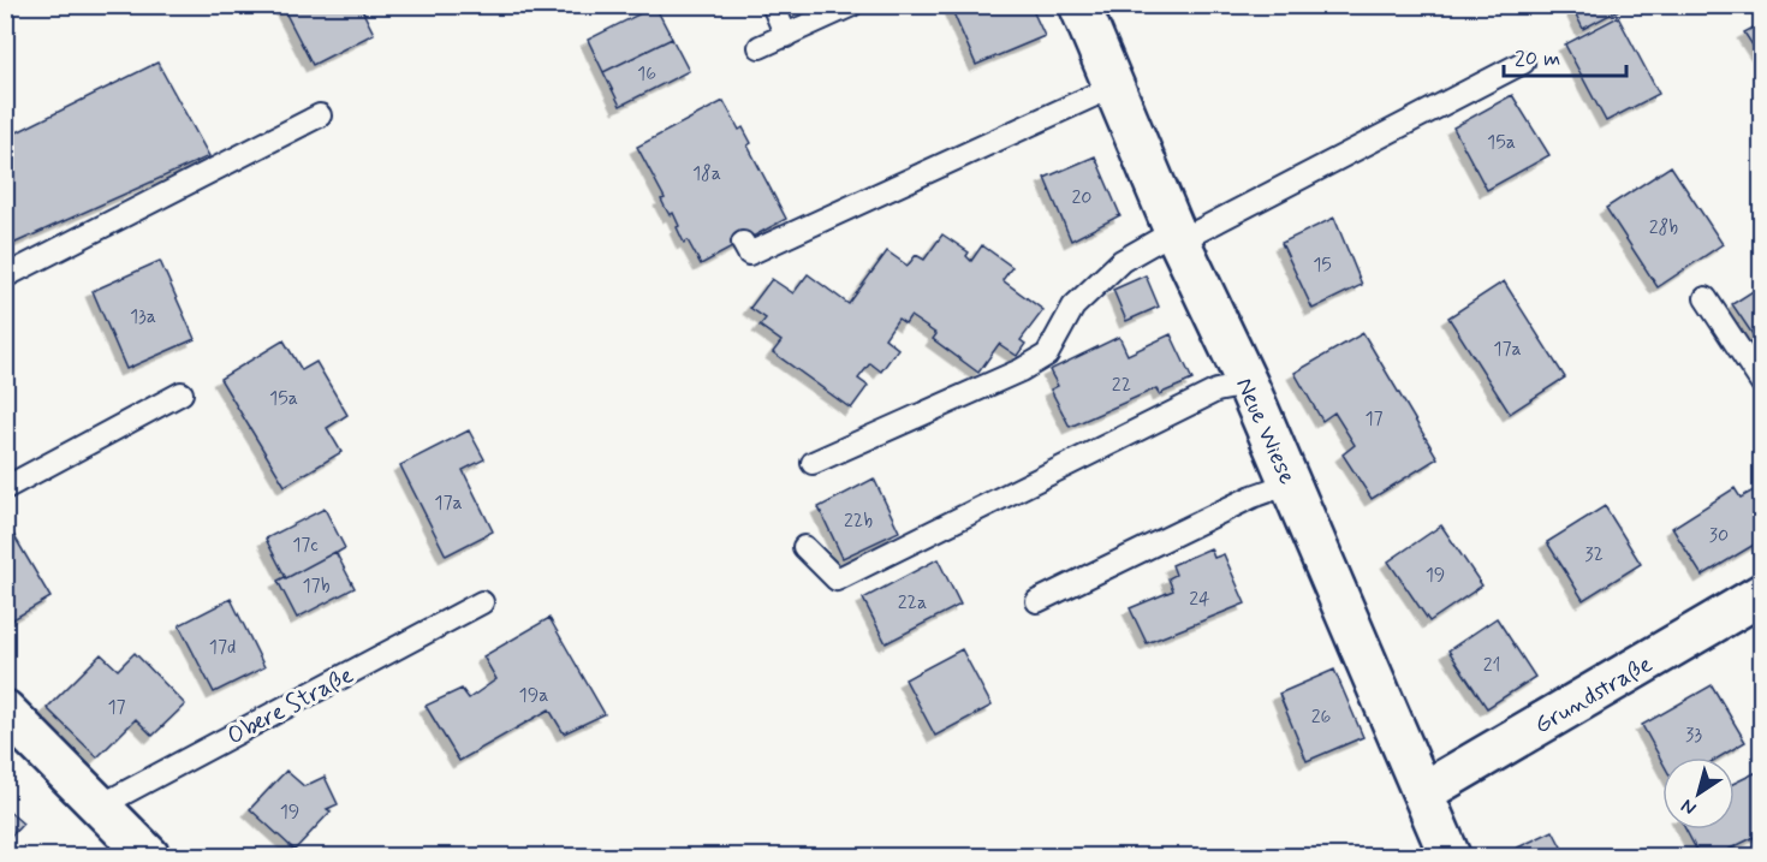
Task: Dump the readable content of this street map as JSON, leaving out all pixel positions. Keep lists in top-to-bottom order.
{
  "streets": {
    "street": ["Neue Wiese", "Grundstraße"],
    "lane": ["Obere Straße"]
  },
  "crossings": [
    ["Neue Wiese", "Grundstraße"]
  ],
  "house_numbers": [
    "16",
    "15a",
    "18a",
    "20",
    "28b",
    "15",
    "13a",
    "17a",
    "22",
    "15a",
    "17",
    "17a",
    "22b",
    "30",
    "17c",
    "32",
    "19",
    "17b",
    "24",
    "22a",
    "17d",
    "21",
    "19a",
    "17",
    "26",
    "33",
    "19"
  ],
  "scale_bar": "20 m",
  "north": "bottom left"
}
